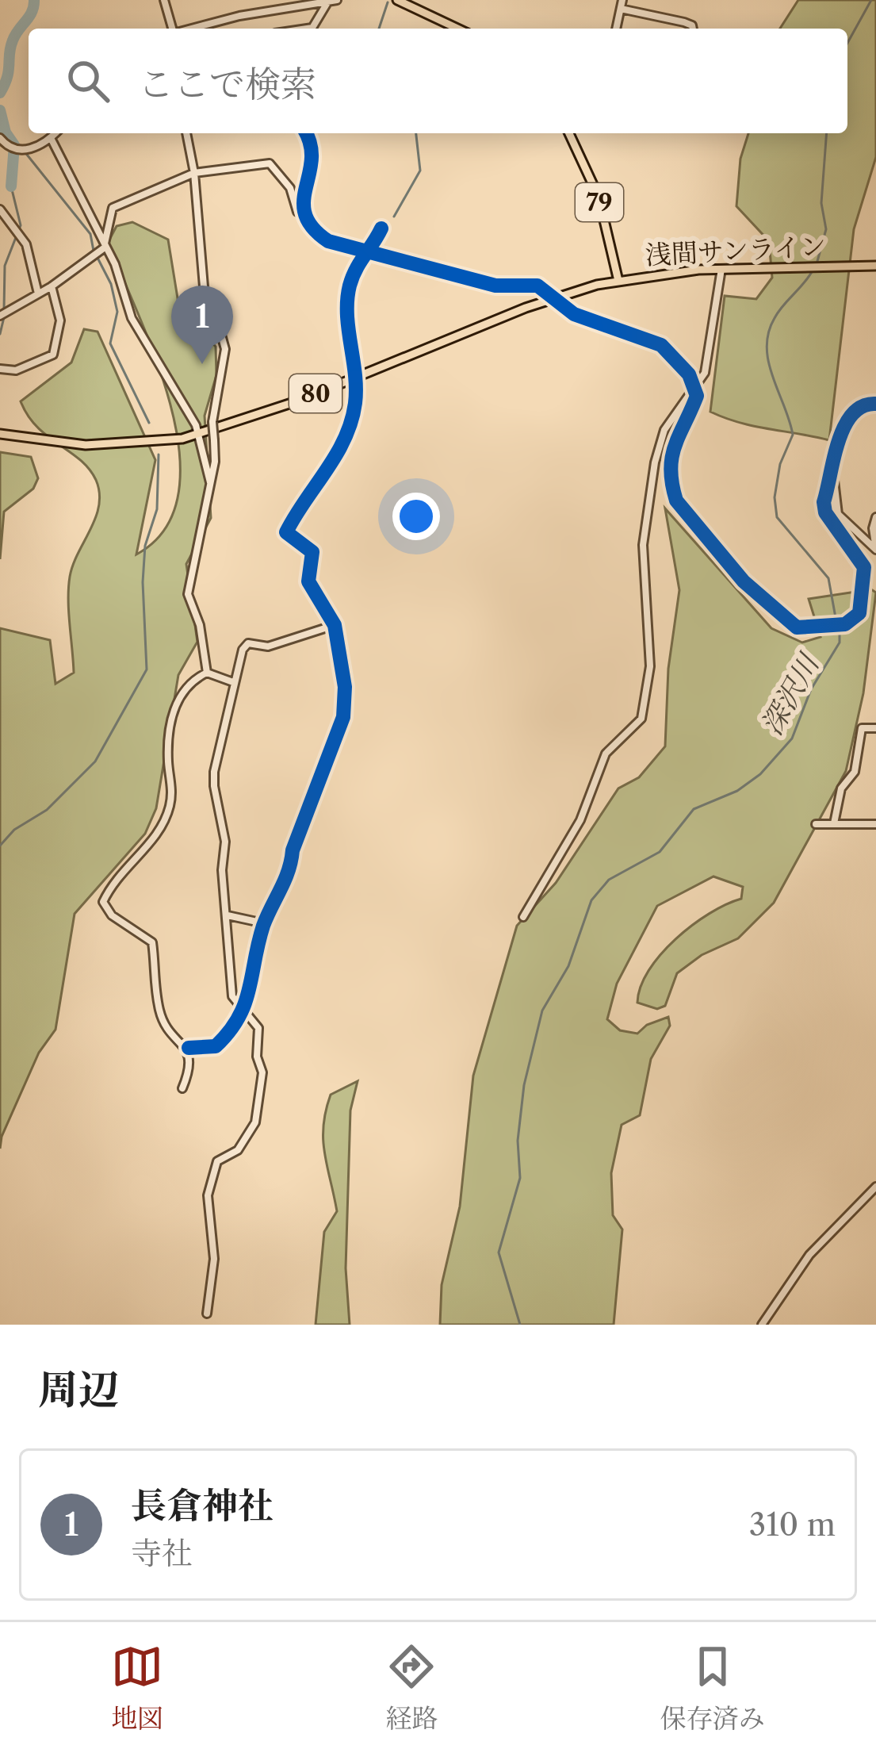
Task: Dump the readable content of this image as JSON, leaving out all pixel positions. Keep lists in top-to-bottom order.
{
  "streets": {
    "main road": ["79", "浅間サンライン", "80"]
  },
  "crossings": [
    ["79", "浅間サンライン"]
  ],
  "water": ["深沢川"],
  "page": {
    "search": "ここで検索",
    "pins": "1",
    "heading": "周辺",
    "list": [
      {
        "mark": "1",
        "name": "長倉神社",
        "note": "寺社",
        "value": "310 m"
      }
    ],
    "nav": ["地図", "経路", "保存済み"]
  }
}
